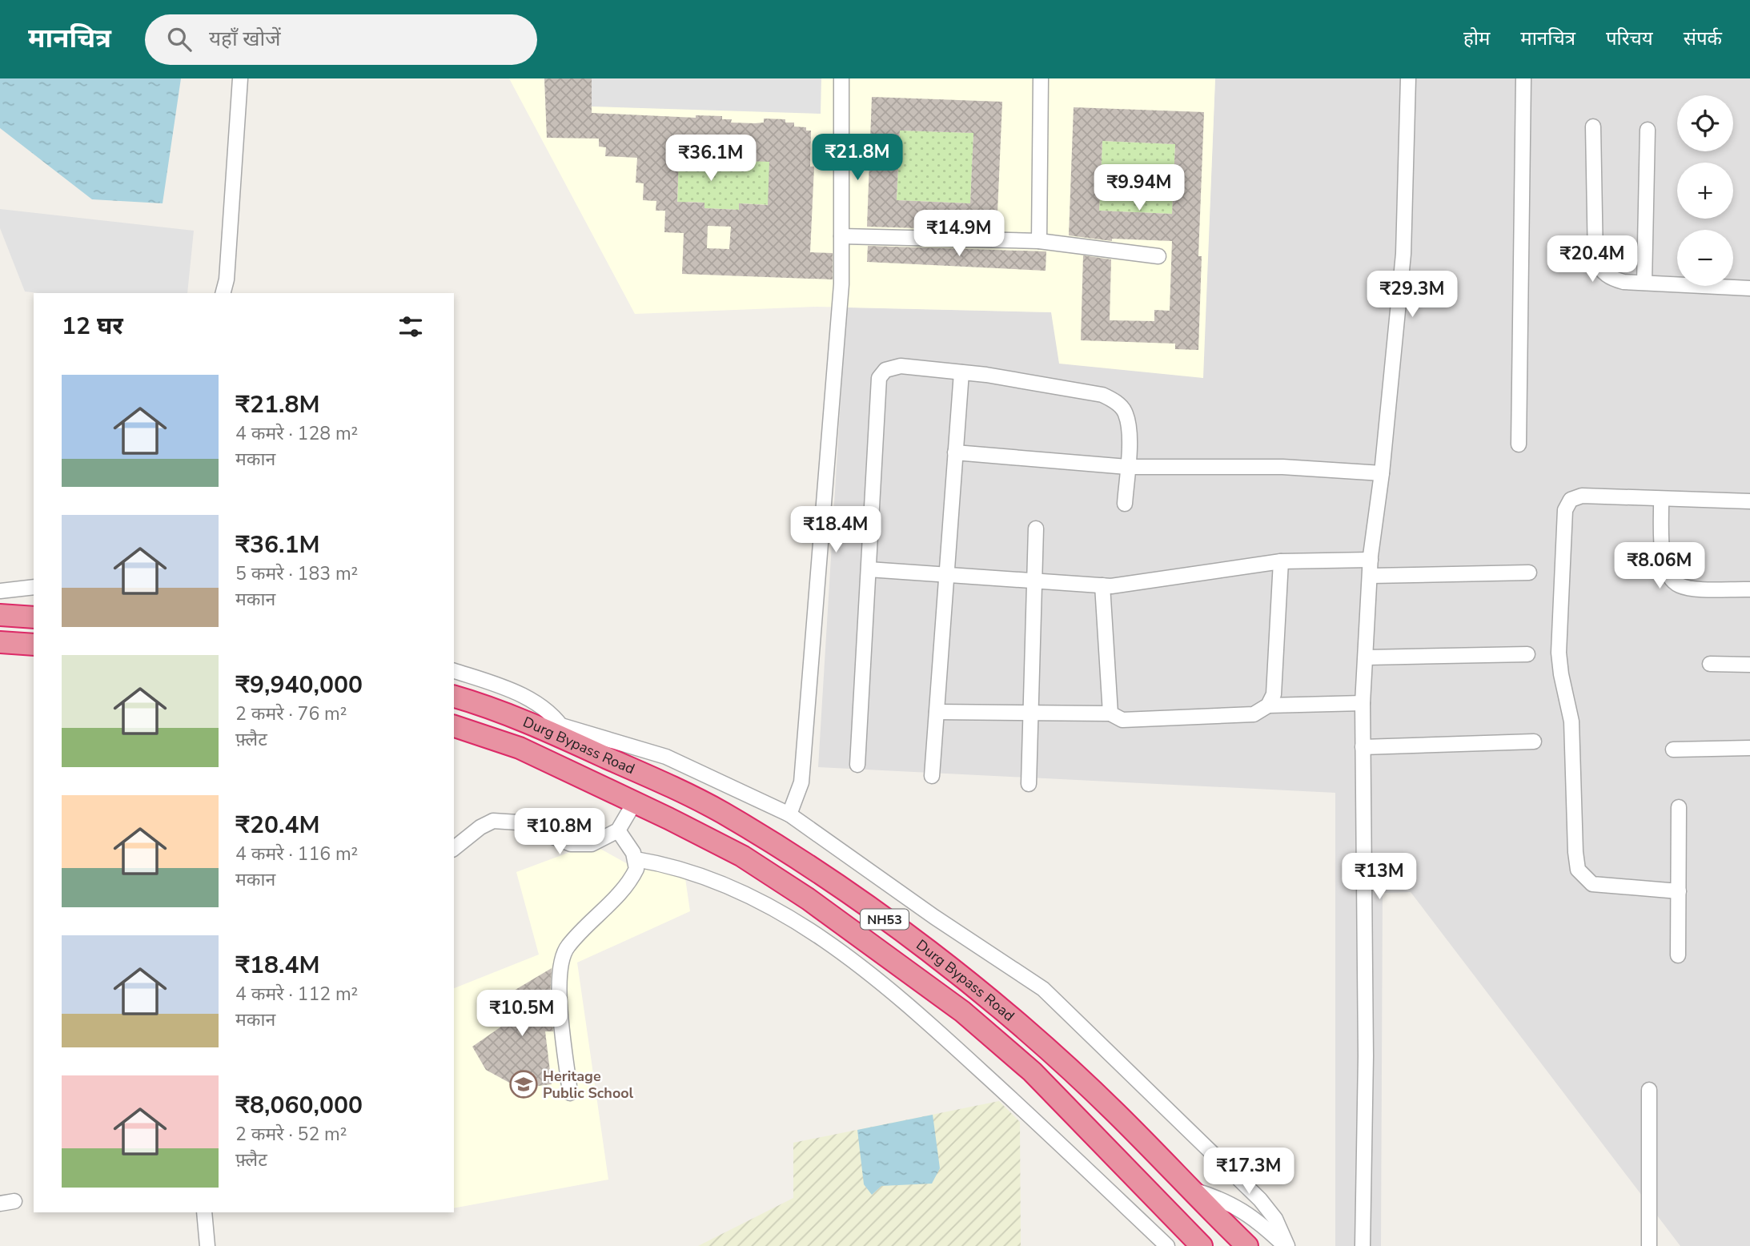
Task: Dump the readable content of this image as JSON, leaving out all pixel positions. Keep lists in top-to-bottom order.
{
  "streets": {
    "highway": ["Durg Bypass Road", "NH53"]
  },
  "places": {
    "school or university": ["Heritage Public School"]
  },
  "page": {
    "header": "मानचित्र",
    "search": "यहाँ खोजें",
    "nav": [
      "होम",
      "मानचित्र",
      "परिचय",
      "संपर्क"
    ],
    "map_buttons": ["+", "−"],
    "price": [
      "₹21.8M",
      "₹36.1M",
      "₹9.94M",
      "₹14.9M",
      "₹20.4M",
      "₹29.3M",
      "₹18.4M",
      "₹8.06M",
      "₹10.8M",
      "₹13M",
      "₹10.5M",
      "₹17.3M"
    ],
    "heading": "12 घर",
    "list": [
      {
        "name": "₹21.8M",
        "note": "4 कमरे · 128 m² · मकान"
      },
      {
        "name": "₹36.1M",
        "note": "5 कमरे · 183 m² · मकान"
      },
      {
        "name": "₹9,940,000",
        "note": "2 कमरे · 76 m² · फ़्लैट"
      },
      {
        "name": "₹20.4M",
        "note": "4 कमरे · 116 m² · मकान"
      },
      {
        "name": "₹18.4M",
        "note": "4 कमरे · 112 m² · मकान"
      },
      {
        "name": "₹8,060,000",
        "note": "2 कमरे · 52 m² · फ़्लैट"
      }
    ]
  }
}
